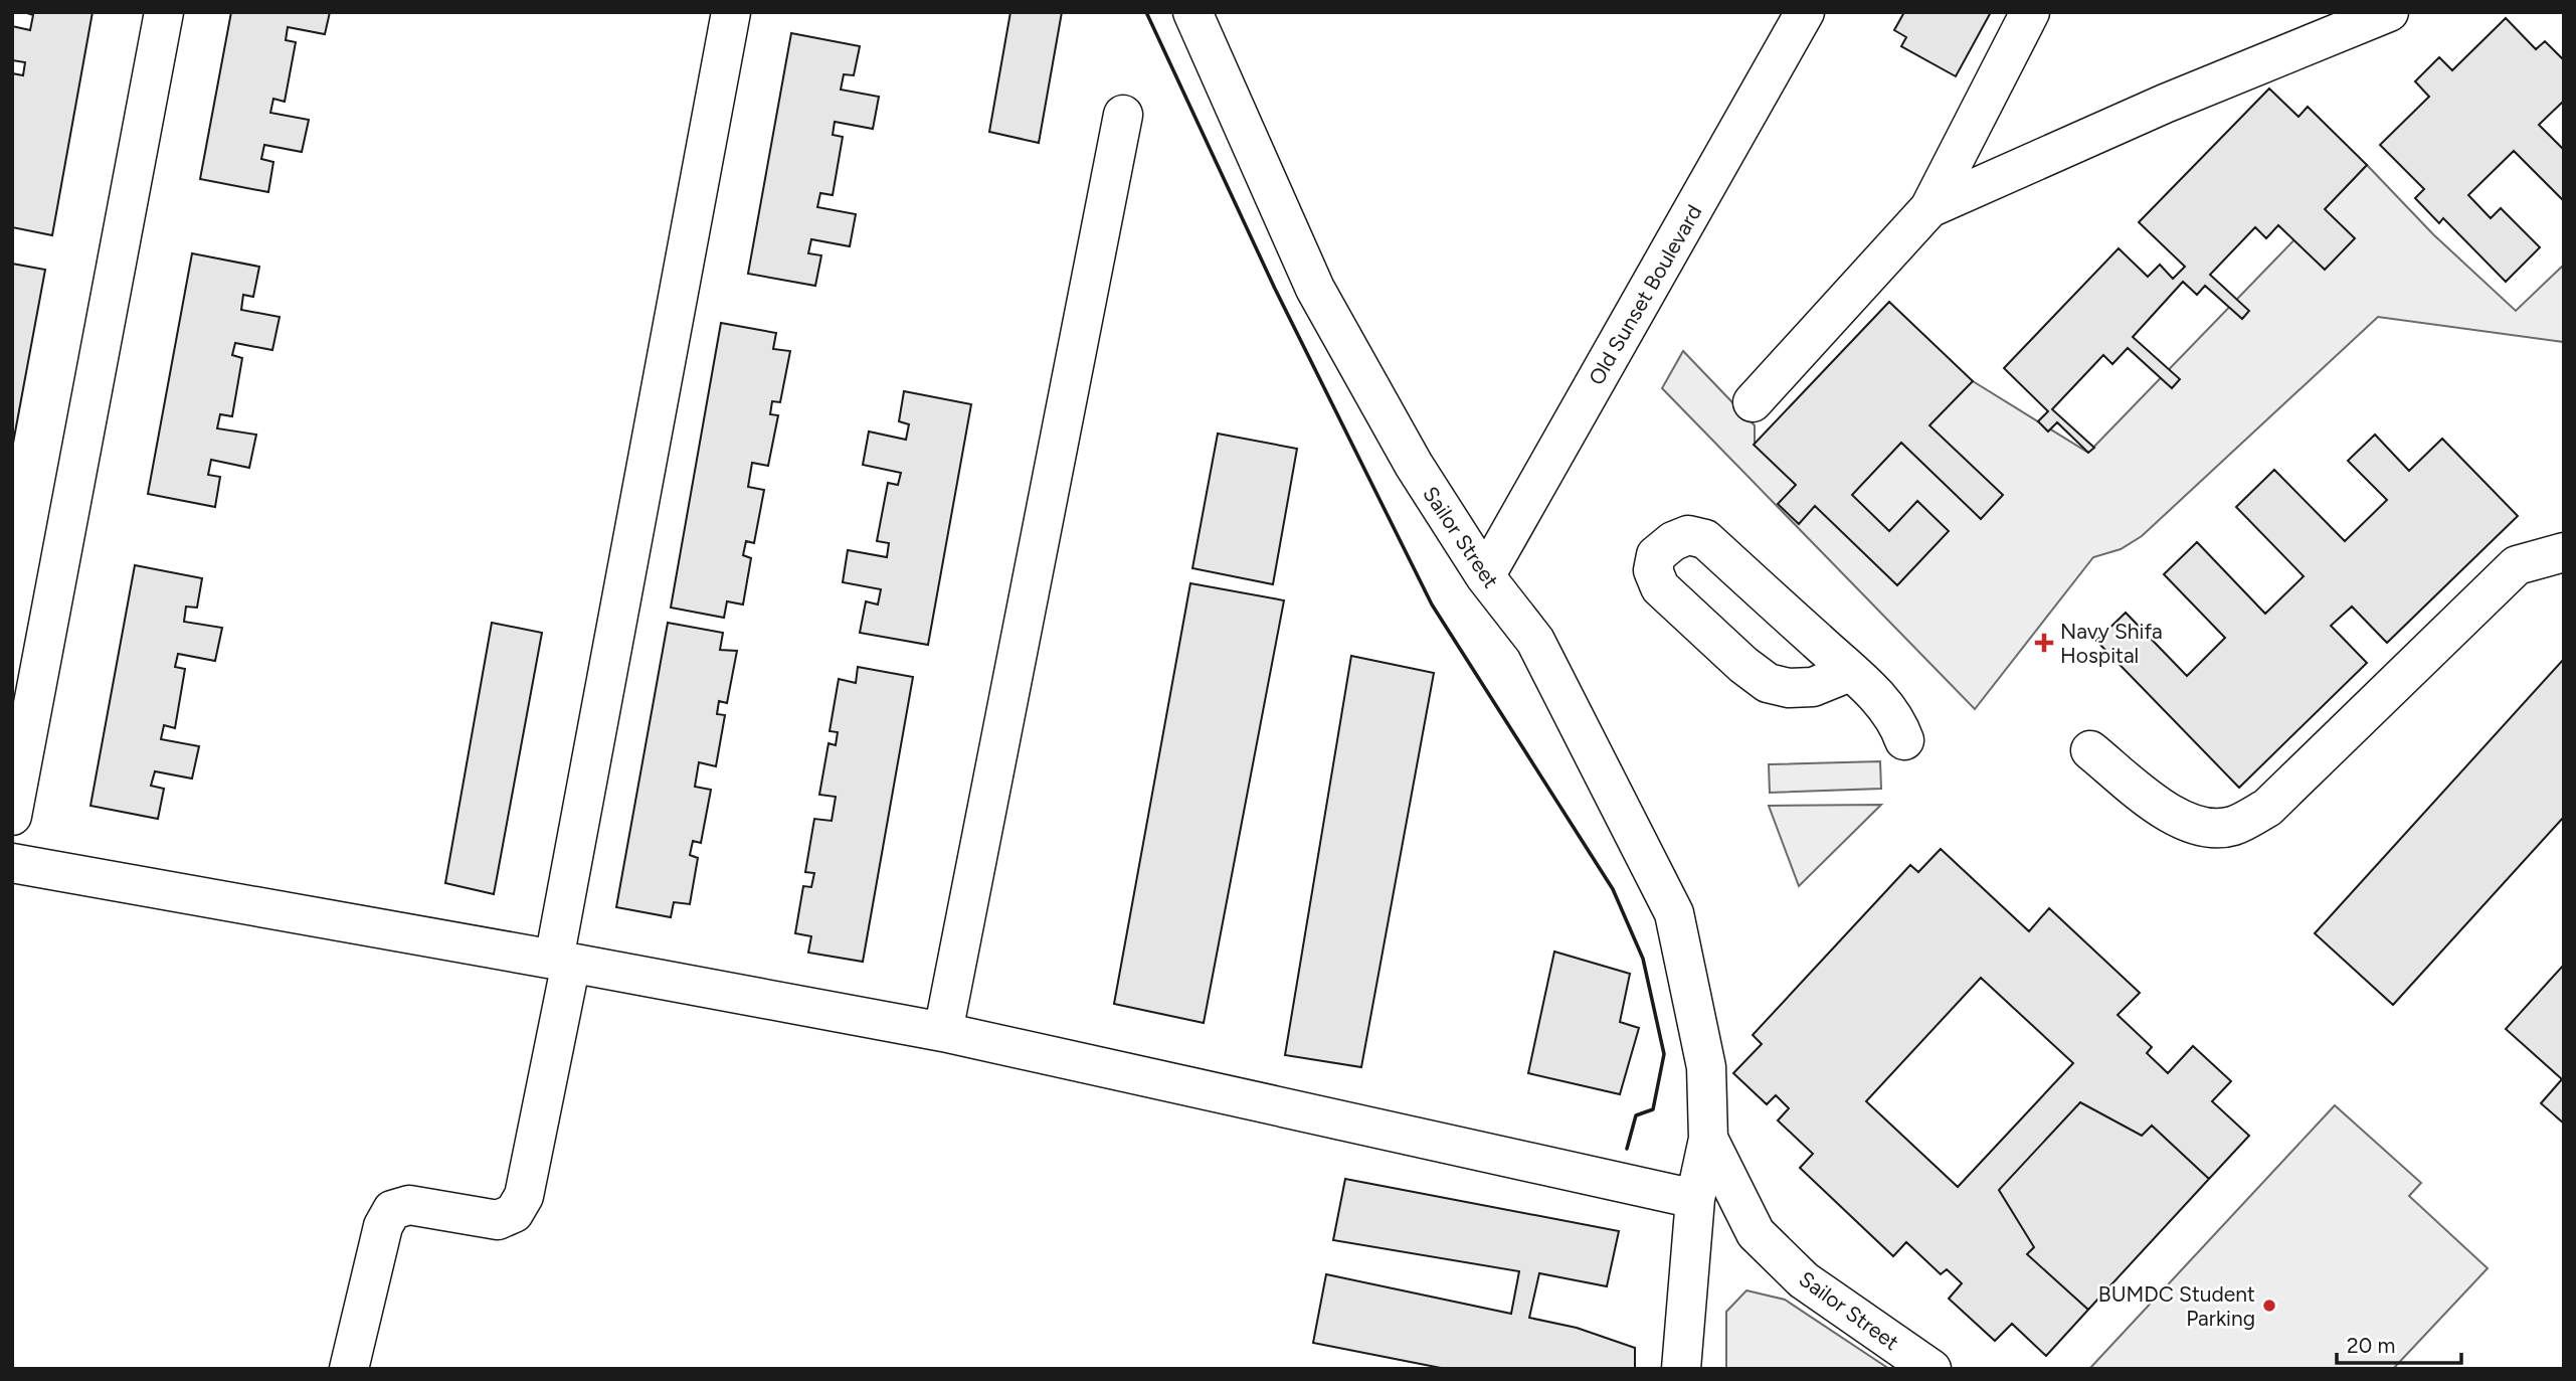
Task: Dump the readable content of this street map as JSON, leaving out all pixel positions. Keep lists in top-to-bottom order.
{
  "streets": {
    "street": ["Old Sunset Boulevard", "Sailor Street"]
  },
  "crossings": [
    ["Old Sunset Boulevard", "Sailor Street"]
  ],
  "places": {
    "health": ["Navy Shifa Hospital"],
    "other": ["BUMDC Student Parking"]
  },
  "scale_bar": "20 m"
}
